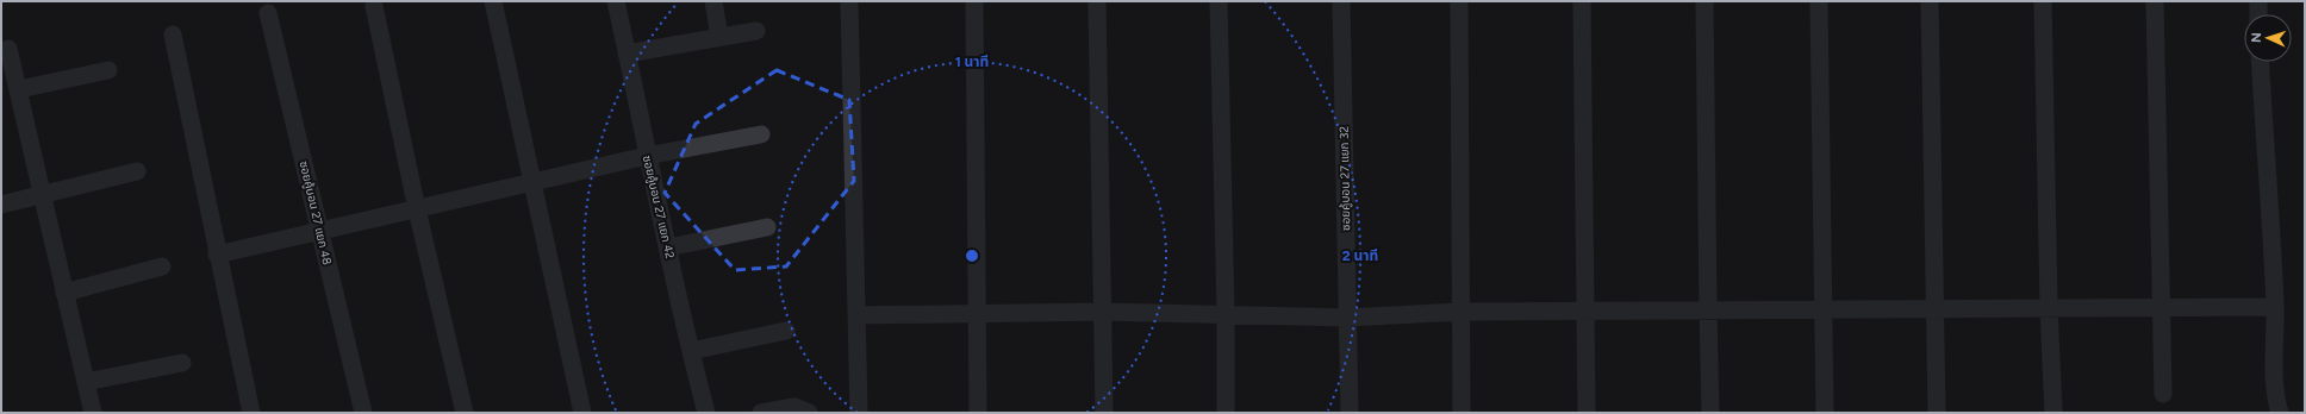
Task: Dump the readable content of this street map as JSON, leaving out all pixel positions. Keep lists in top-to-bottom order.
{
  "streets": {
    "street": ["ซอยคู้บอน 27 แยก 32", "ซอยคู้บอน 27 แยก 42", "ซอยคู้บอน 27 แยก 48"]
  },
  "north": "left",
  "rings": ["1 นาที", "2 นาที"]
}
